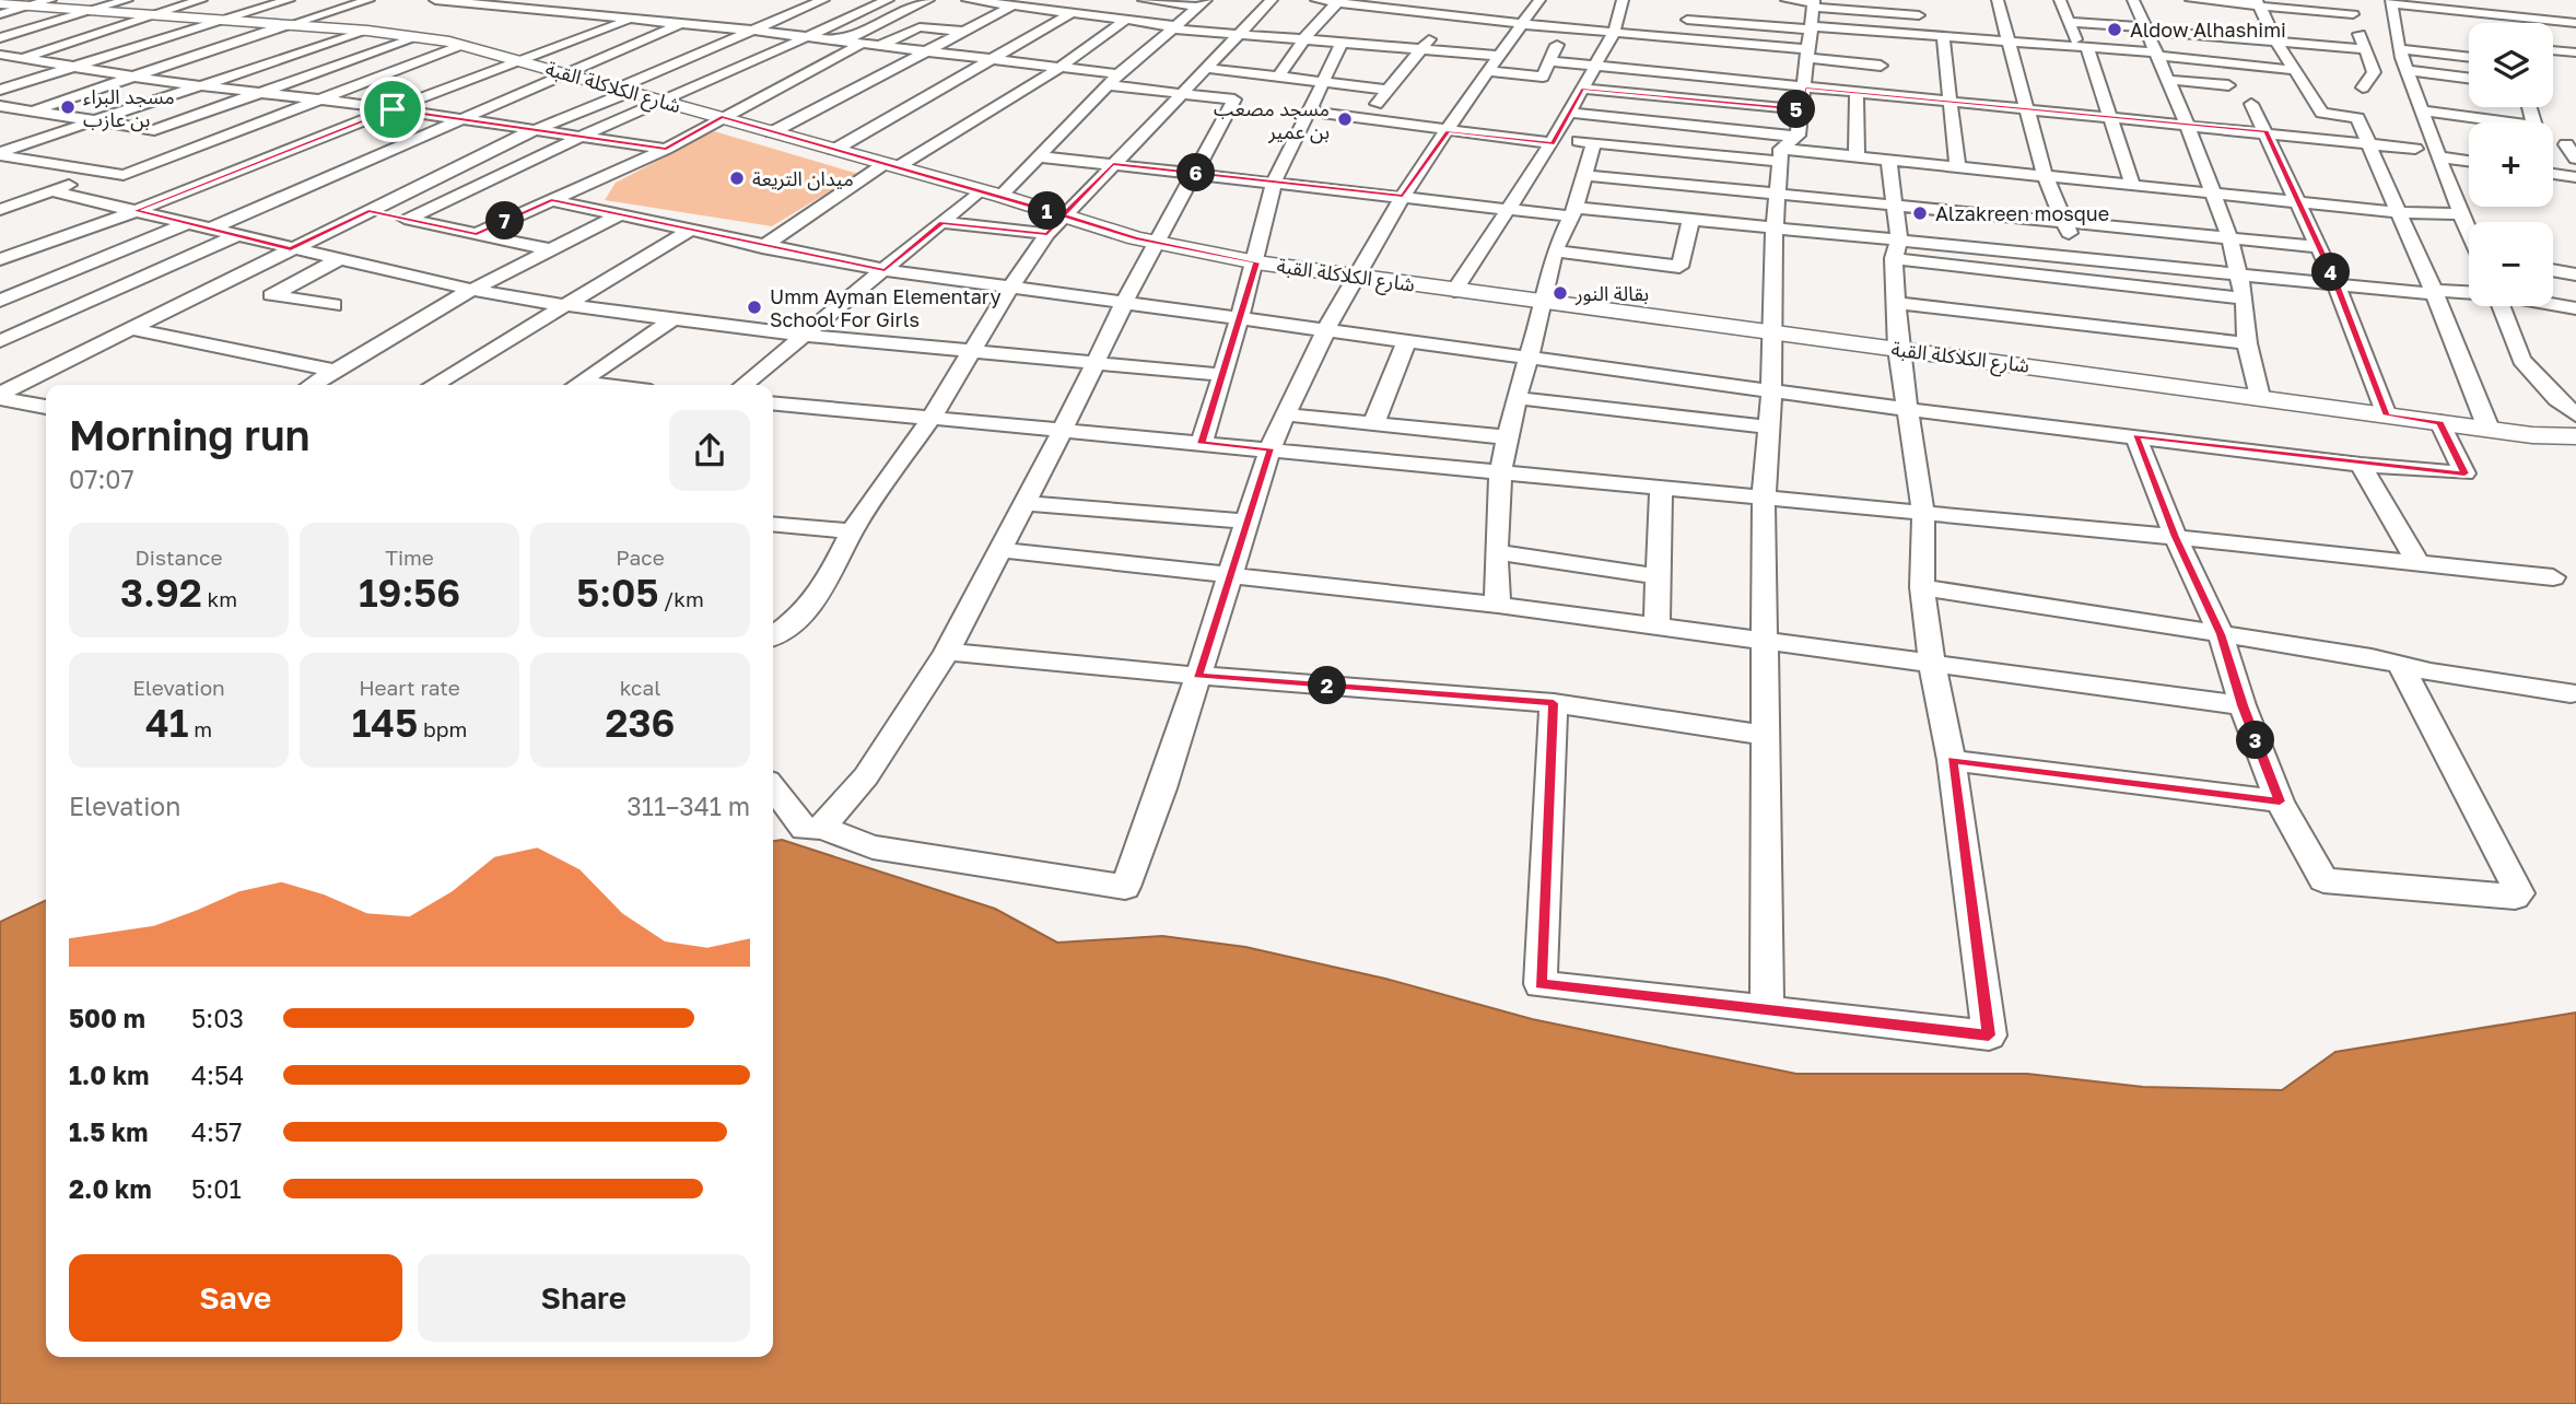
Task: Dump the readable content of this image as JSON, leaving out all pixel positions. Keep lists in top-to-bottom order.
{
  "streets": {
    "street": ["شارع الكلاكلة القبة"]
  },
  "places": [
    "Aldow Alhashimi",
    "مسجد البراء بن عازب",
    "مسجد مصعب بن عمير",
    "ميدان التريعة",
    "Alzakreen mosque",
    "بقالة النور",
    "Umm Ayman Elementary School For Girls"
  ],
  "page": {
    "map_buttons": ["+", "−"],
    "pins": [
      "5",
      "6",
      "1",
      "7",
      "4",
      "2",
      "3"
    ],
    "heading": ["Morning run", "07:07"],
    "stats": [
      ["Distance", "3.92 km"],
      ["Time", "19:56"],
      ["Pace", "5:05 /km"],
      ["Elevation", "41 m"],
      ["Heart rate", "145 bpm"],
      ["kcal", "236"]
    ],
    "chart": ["Elevation", "311–341 m"],
    "list": [
      {
        "name": "500 m",
        "note": "5:03"
      },
      {
        "name": "1.0 km",
        "note": "4:54"
      },
      {
        "name": "1.5 km",
        "note": "4:57"
      },
      {
        "name": "2.0 km",
        "note": "5:01"
      }
    ],
    "buttons": ["Save", "Share"]
  }
}
